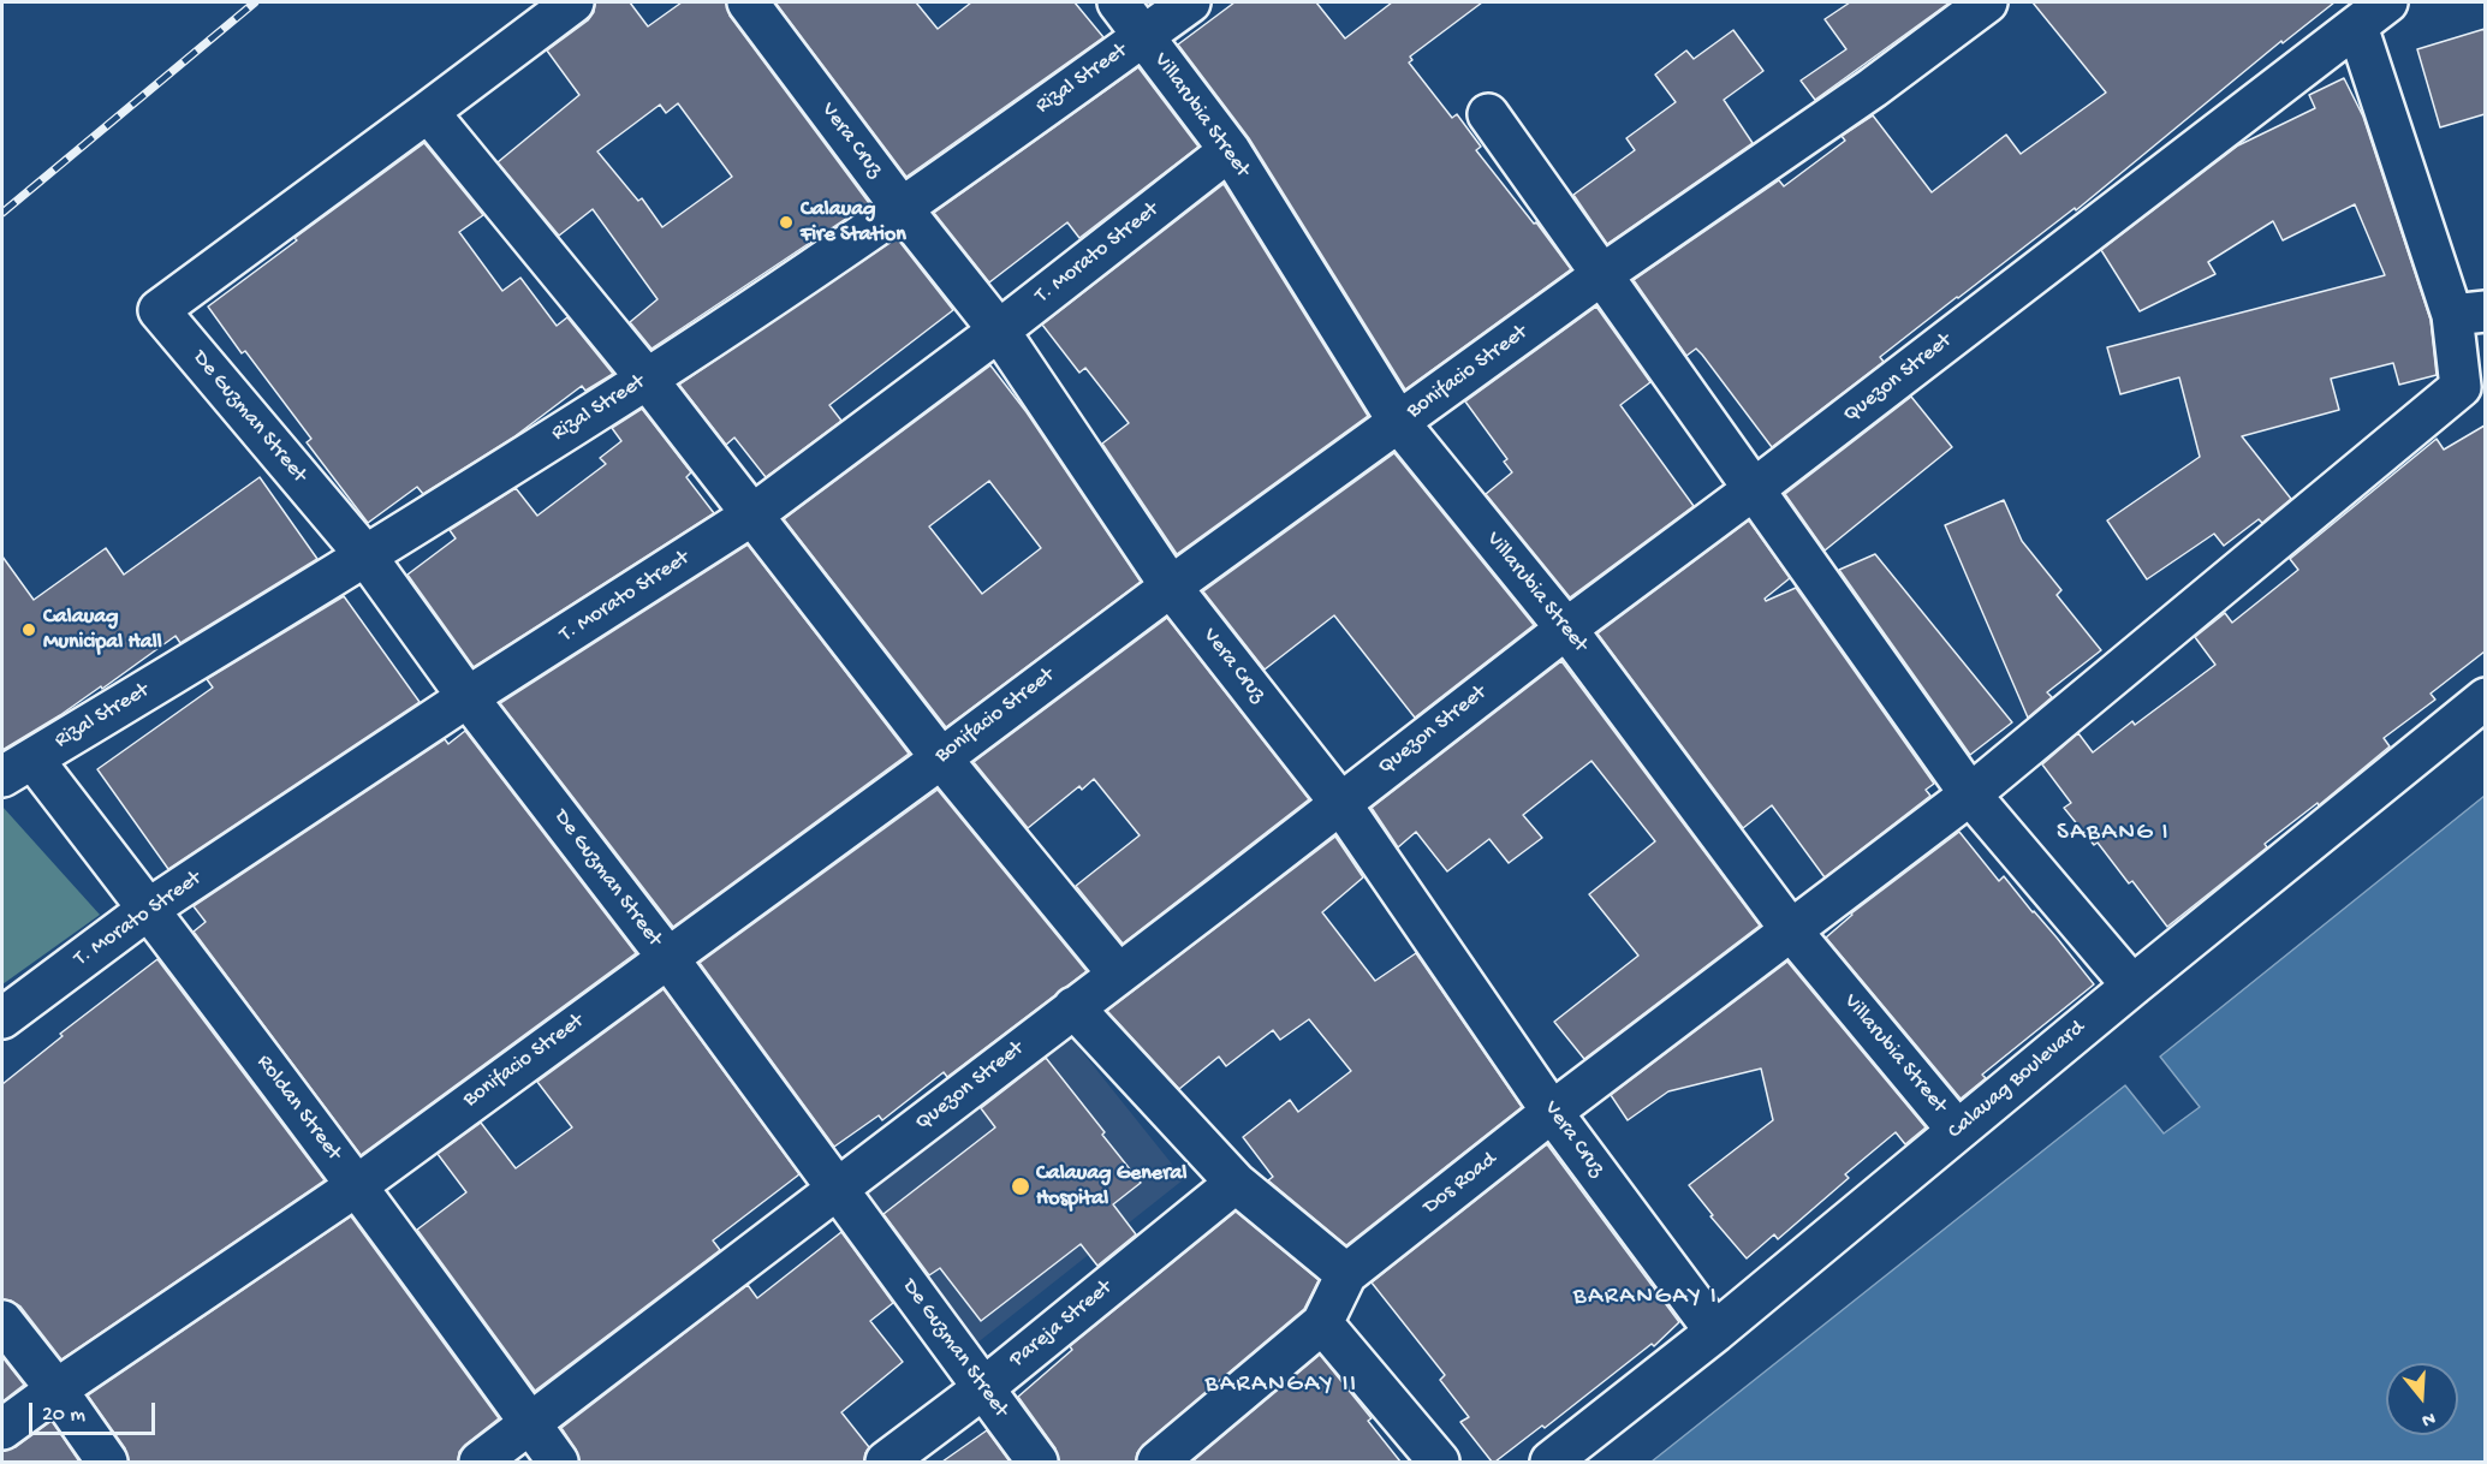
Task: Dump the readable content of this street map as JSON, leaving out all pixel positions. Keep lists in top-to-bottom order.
{
  "streets": {
    "street": [
      "Rizal Street",
      "Villarubia Street",
      "Vera Cruz",
      "T. Morato Street",
      "Bonifacio Street",
      "Quezon Street",
      "De Guzman Street",
      "Calauag Boulevard",
      "Roldan Street",
      "Dos Road",
      "Pareja Street"
    ]
  },
  "crossings": [
    ["Rizal Street", "Villarubia Street"],
    ["Rizal Street", "Vera Cruz"],
    ["Rizal Street", "De Guzman Street"],
    ["Rizal Street", "Roldan Street"],
    ["Villarubia Street", "T. Morato Street"],
    ["Villarubia Street", "Bonifacio Street"],
    ["Villarubia Street", "Quezon Street"],
    ["Villarubia Street", "Calauag Boulevard"],
    ["Villarubia Street", "Dos Road"],
    ["Vera Cruz", "T. Morato Street"],
    ["Vera Cruz", "Bonifacio Street"],
    ["Vera Cruz", "Quezon Street"],
    ["Vera Cruz", "Calauag Boulevard"],
    ["Vera Cruz", "Dos Road"],
    ["T. Morato Street", "De Guzman Street"],
    ["T. Morato Street", "Roldan Street"],
    ["Bonifacio Street", "De Guzman Street"],
    ["Bonifacio Street", "Roldan Street"],
    ["Quezon Street", "De Guzman Street"],
    ["Quezon Street", "Roldan Street"],
    ["De Guzman Street", "Pareja Street"]
  ],
  "districts": ["SABANG I", "BARANGAY I", "BARANGAY II"],
  "places": ["Calauag Fire Station", "Calauag Municipal Hall", "Calauag General Hospital"],
  "scale_bar": "20 m",
  "north": "bottom"
}
